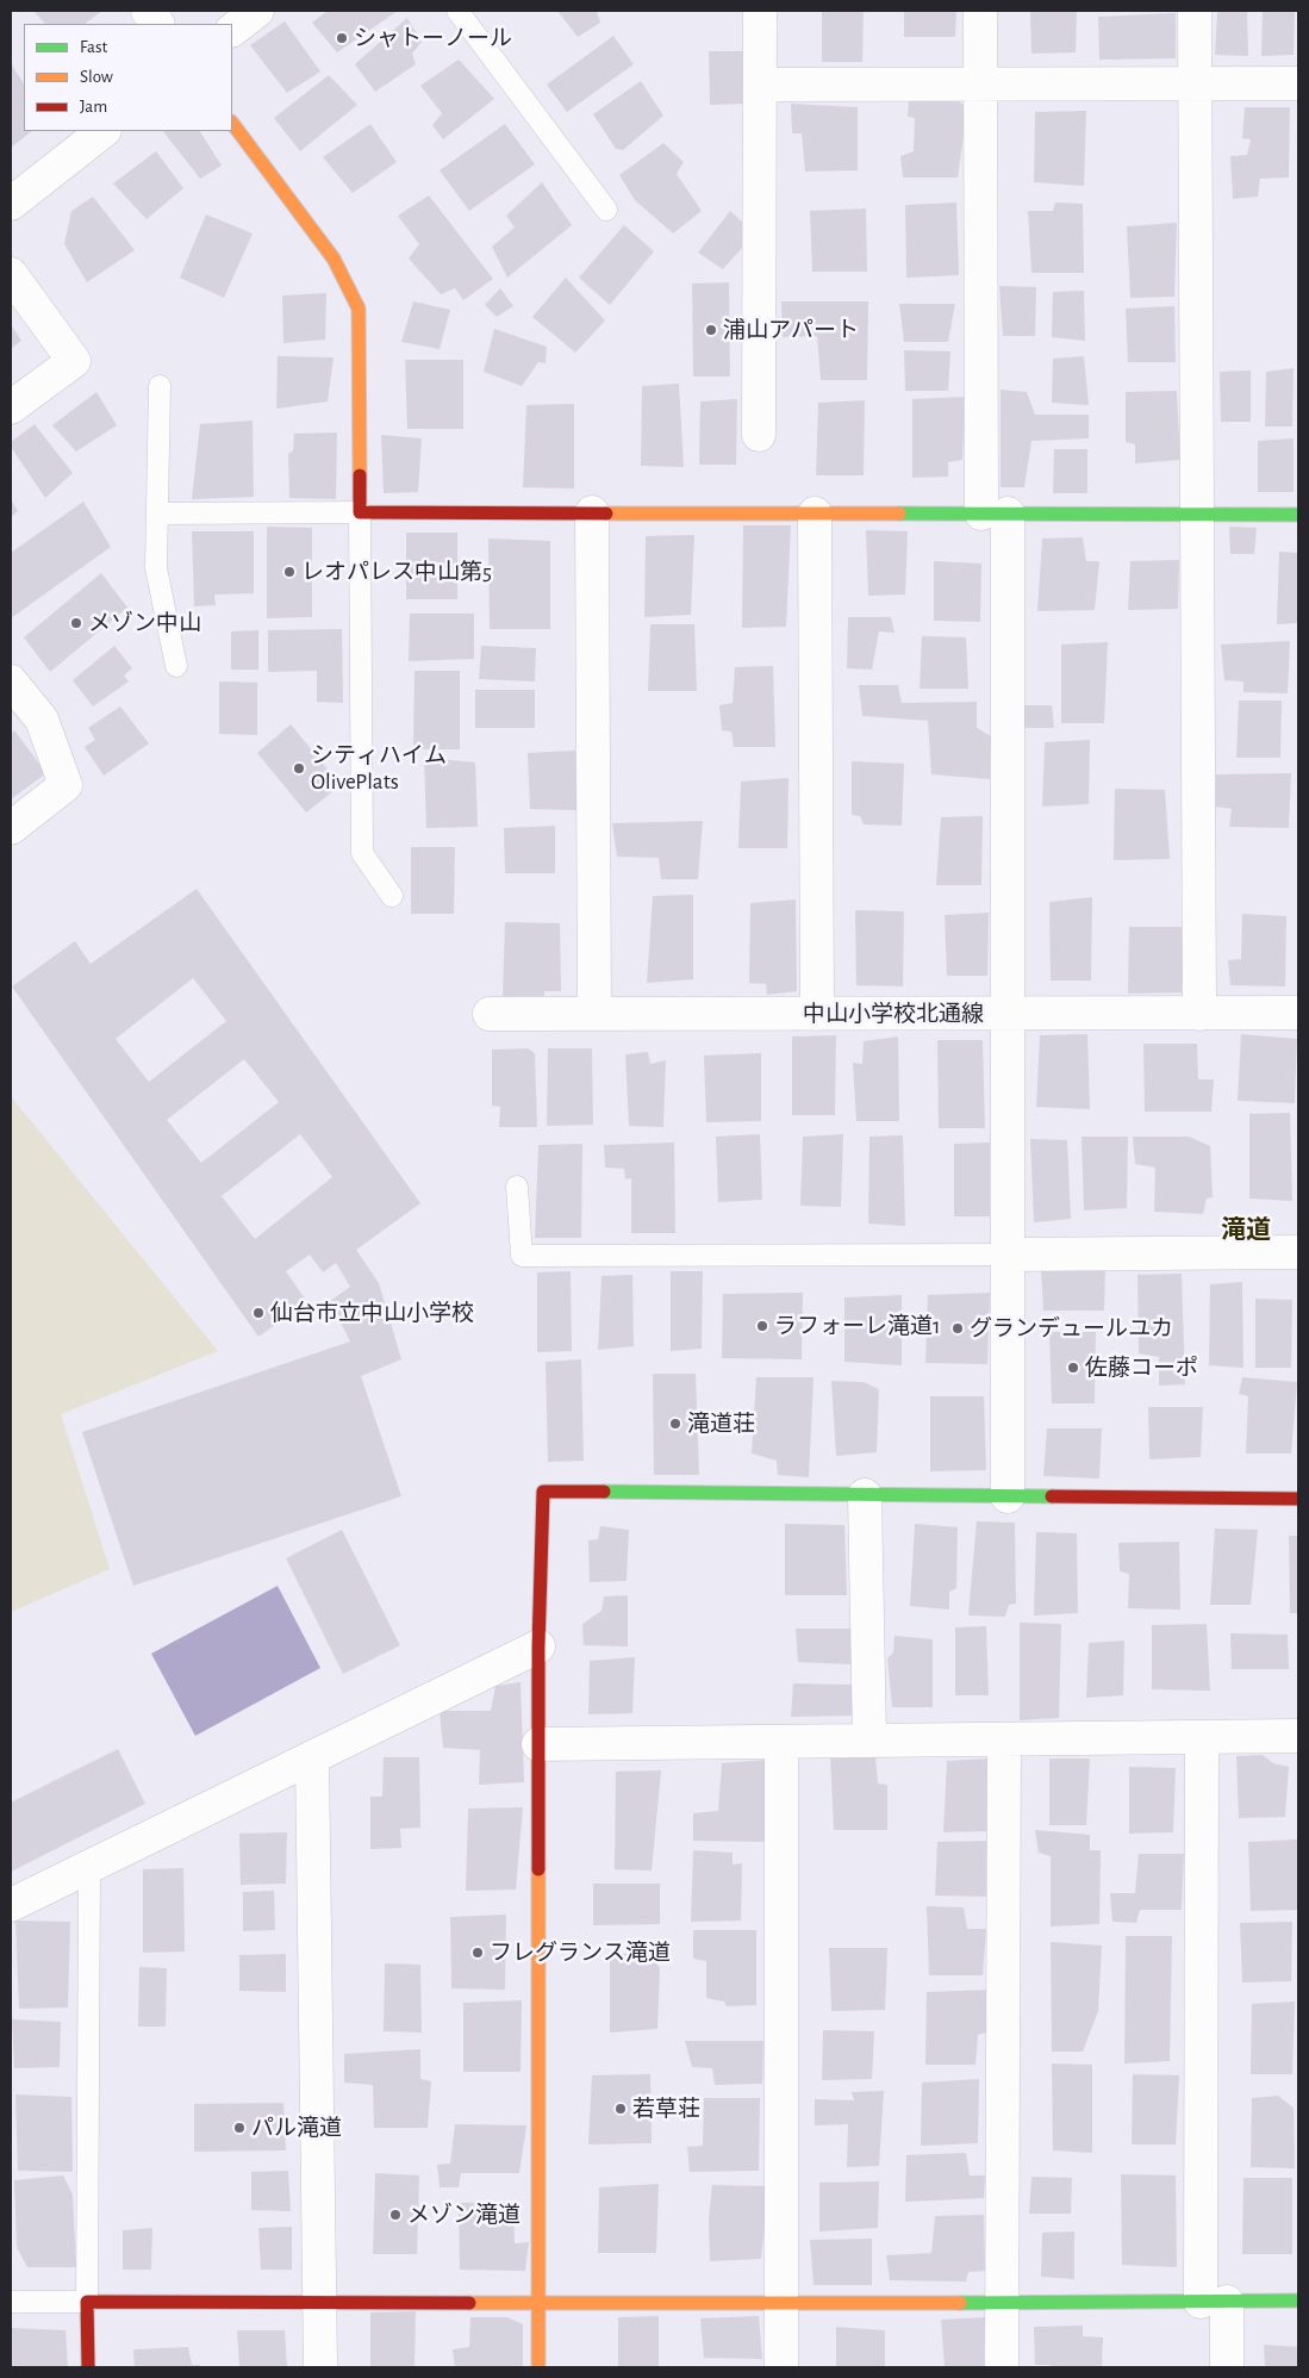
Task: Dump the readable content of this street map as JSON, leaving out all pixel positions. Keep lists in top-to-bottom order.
{
  "streets": {
    "street": ["中山小学校北通線"]
  },
  "districts": ["滝道"],
  "places": [
    "シャトーノール",
    "浦山アパート",
    "レオパレス中山第5",
    "メゾン中山",
    "シティハイム OlivePlats",
    "仙台市立中山小学校",
    "ラフォーレ滝道1",
    "グランデュールユカ",
    "佐藤コーポ",
    "滝道荘",
    "フレグランス滝道",
    "若草荘",
    "パル滝道",
    "メゾン滝道"
  ],
  "legend": ["Fast", "Slow", "Jam"]
}
